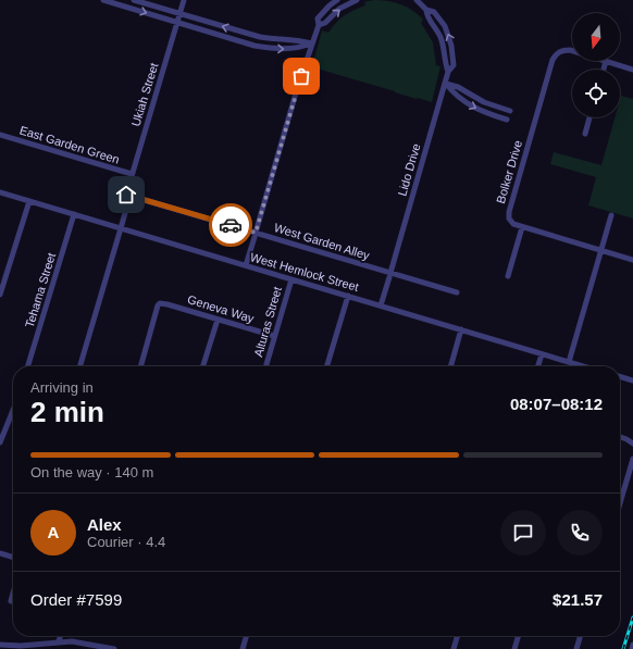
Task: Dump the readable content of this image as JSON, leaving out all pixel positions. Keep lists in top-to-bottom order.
{
  "streets": {
    "street": [
      "Ukiah Street",
      "East Garden Green",
      "Lido Drive",
      "Bolker Drive",
      "West Garden Alley",
      "West Hemlock Street",
      "Tehama Street",
      "Geneva Way",
      "Alturas Street"
    ]
  },
  "crossings": [
    ["Ukiah Street", "East Garden Green"],
    ["Ukiah Street", "West Garden Alley"],
    ["Ukiah Street", "West Hemlock Street"],
    ["Lido Drive", "West Garden Alley"],
    ["Lido Drive", "West Hemlock Street"],
    ["West Hemlock Street", "Tehama Street"],
    ["West Hemlock Street", "Alturas Street"],
    ["Geneva Way", "Alturas Street"]
  ],
  "north": "bottom",
  "page": {
    "heading": ["2 min", "Arriving in", "08:07–08:12"],
    "panel": [
      "Alex",
      "Courier · 4.4",
      "Order #7599",
      "$21.57"
    ],
    "bar": "On the way · 140 m",
    "round": "A"
  }
}
